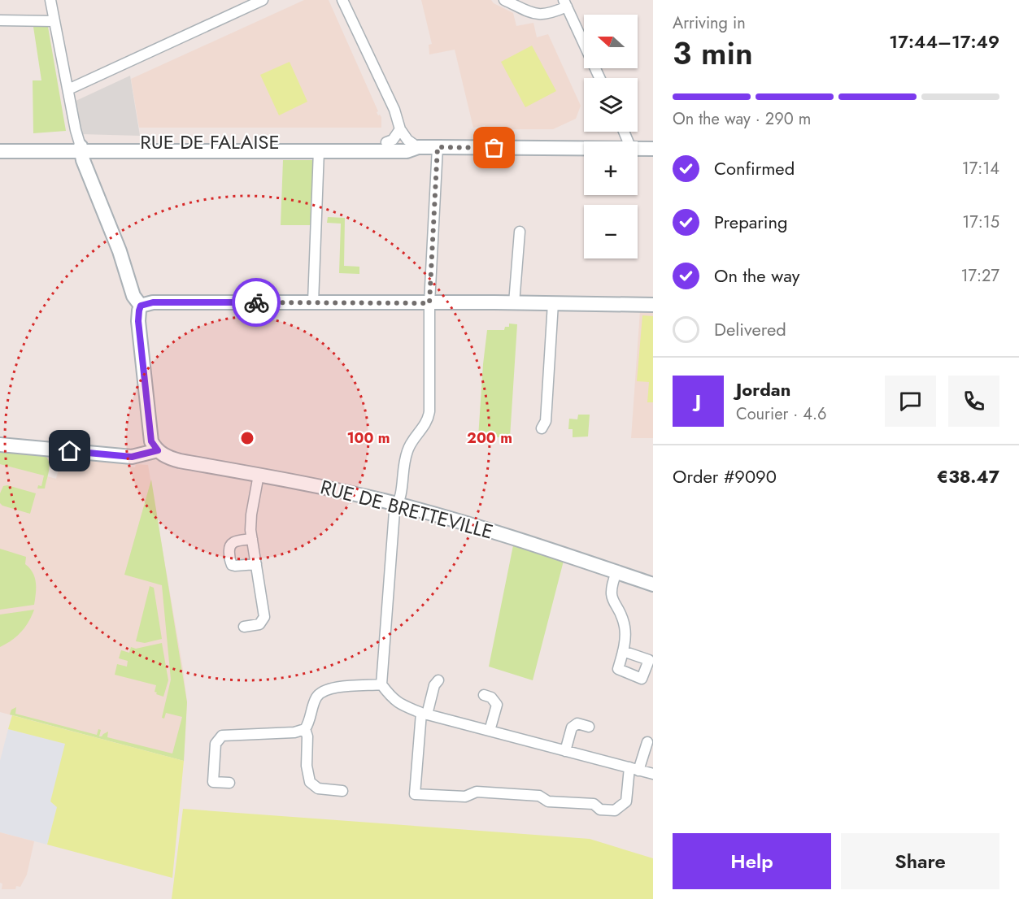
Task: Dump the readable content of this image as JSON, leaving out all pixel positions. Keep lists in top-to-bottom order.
{
  "streets": {
    "main road": ["RUE DE FALAISE", "RUE DE BRETTEVILLE"]
  },
  "north": "left",
  "page": {
    "heading": ["3 min", "Arriving in", "17:44–17:49"],
    "panel": [
      "Jordan",
      "Courier · 4.6",
      "Order #9090",
      "€38.47"
    ],
    "map_buttons": ["+", "−"],
    "bar": "On the way · 290 m",
    "list": [
      ["Confirmed", "17:14"],
      ["Preparing", "17:15"],
      ["On the way", "17:27"],
      "Delivered"
    ],
    "round": "J",
    "buttons": ["Help", "Share"]
  },
  "rings": ["100 m", "200 m"]
}
